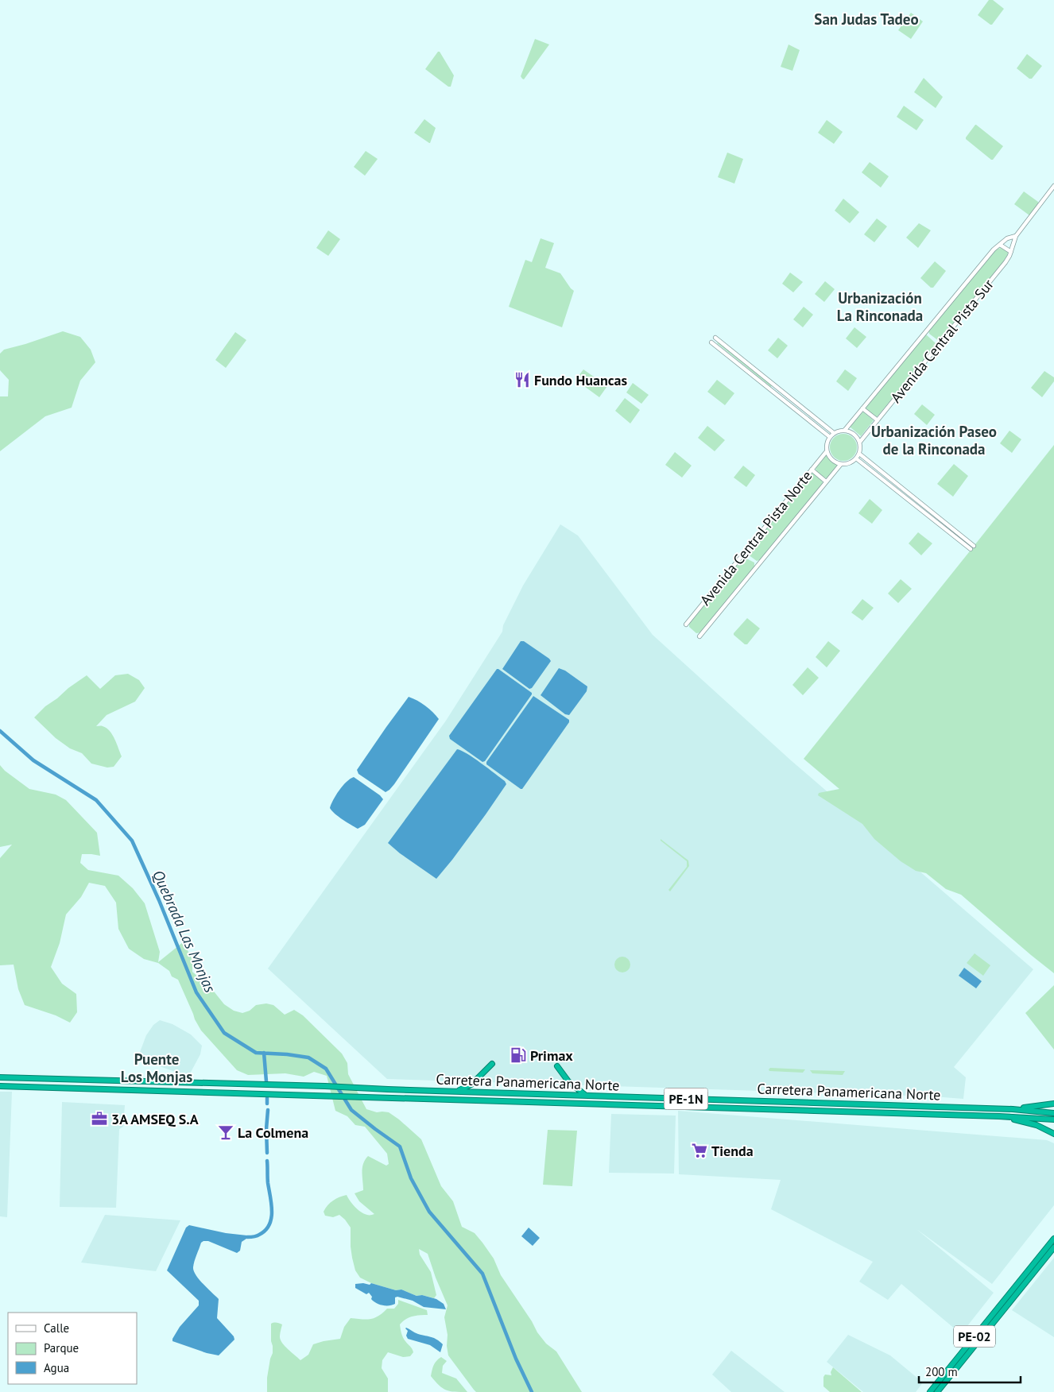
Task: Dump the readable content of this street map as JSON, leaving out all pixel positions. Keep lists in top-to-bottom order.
{
  "streets": {
    "highway": ["Carretera Panamericana Norte", "PE-1N", "PE-02"],
    "street": ["Avenida Central Pista Sur", "Avenida Central Pista Norte"]
  },
  "crossings": [
    ["Avenida Central Pista Sur", "Avenida Central Pista Norte"]
  ],
  "districts": [
    "San Judas Tadeo",
    "Urbanización La Rinconada",
    "Urbanización Paseo de la Rinconada",
    "Puente Los Monjas"
  ],
  "water": ["Quebrada Las Monjas"],
  "places": {
    "restaurant": ["Fundo Huancas"],
    "fuel station": ["Primax"],
    "office": ["3A AMSEQ S.A"],
    "bar": ["La Colmena"],
    "supermarket": ["Tienda"]
  },
  "legend": ["Calle", "Parque", "Agua"],
  "scale_bar": "200 m"
}
